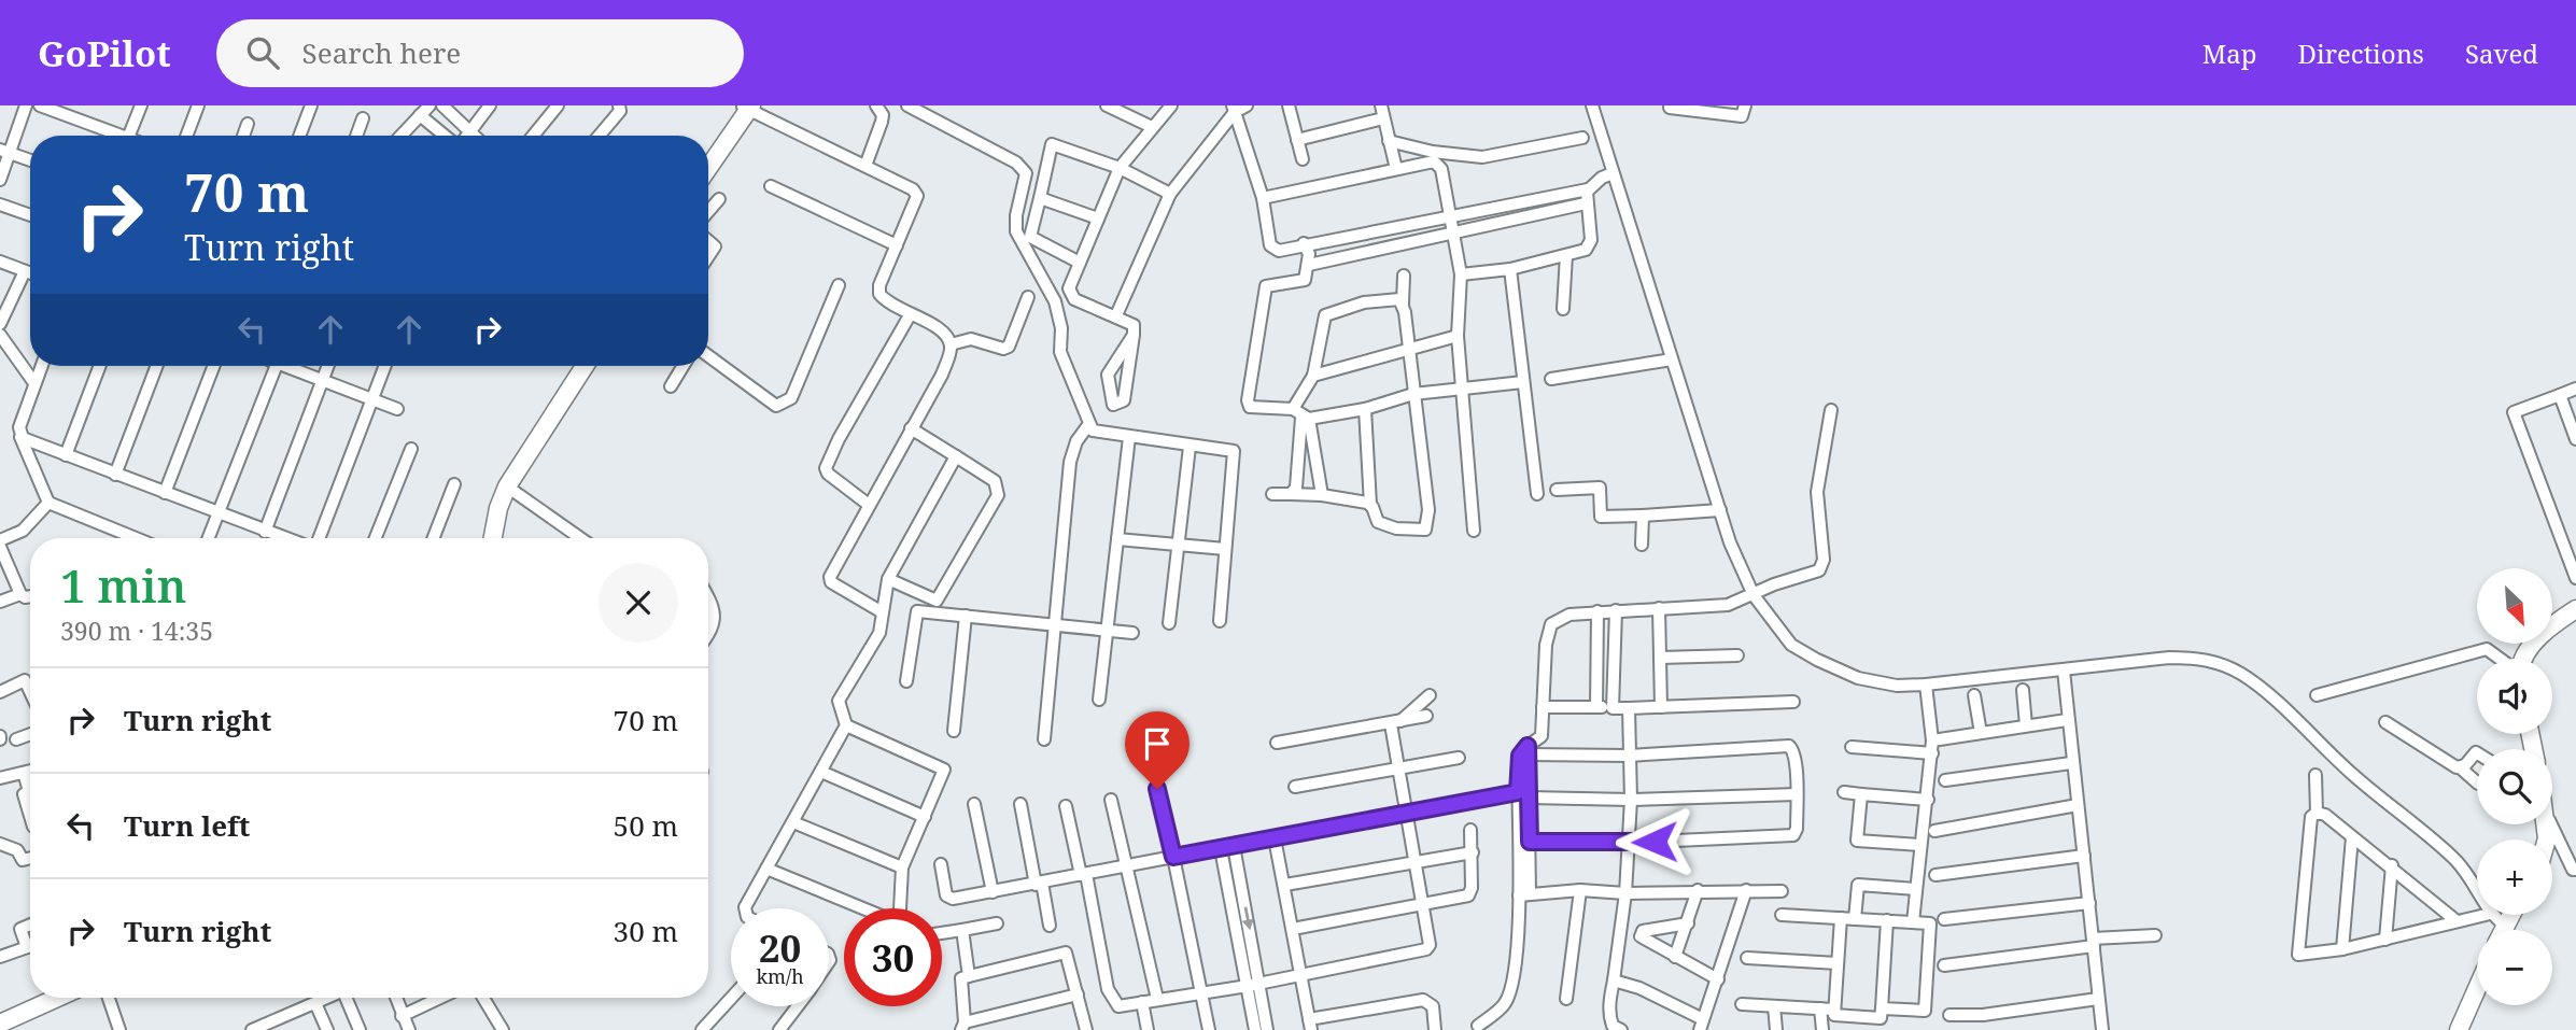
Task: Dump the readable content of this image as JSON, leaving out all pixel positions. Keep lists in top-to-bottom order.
{
  "north": "bottom right",
  "page": {
    "header": "GoPilot",
    "search": "Search here",
    "nav": ["Map", "Directions", "Saved"],
    "turn": ["70 m", "Turn right"],
    "heading": ["1 min", "390 m · 14:35"],
    "map_buttons": ["+", "−"],
    "list": [
      {
        "name": "Turn right",
        "value": "70 m"
      },
      {
        "name": "Turn left",
        "value": "50 m"
      },
      {
        "name": "Turn right",
        "value": "30 m"
      }
    ],
    "speed": "20 km/h",
    "limit": "30"
  }
}
